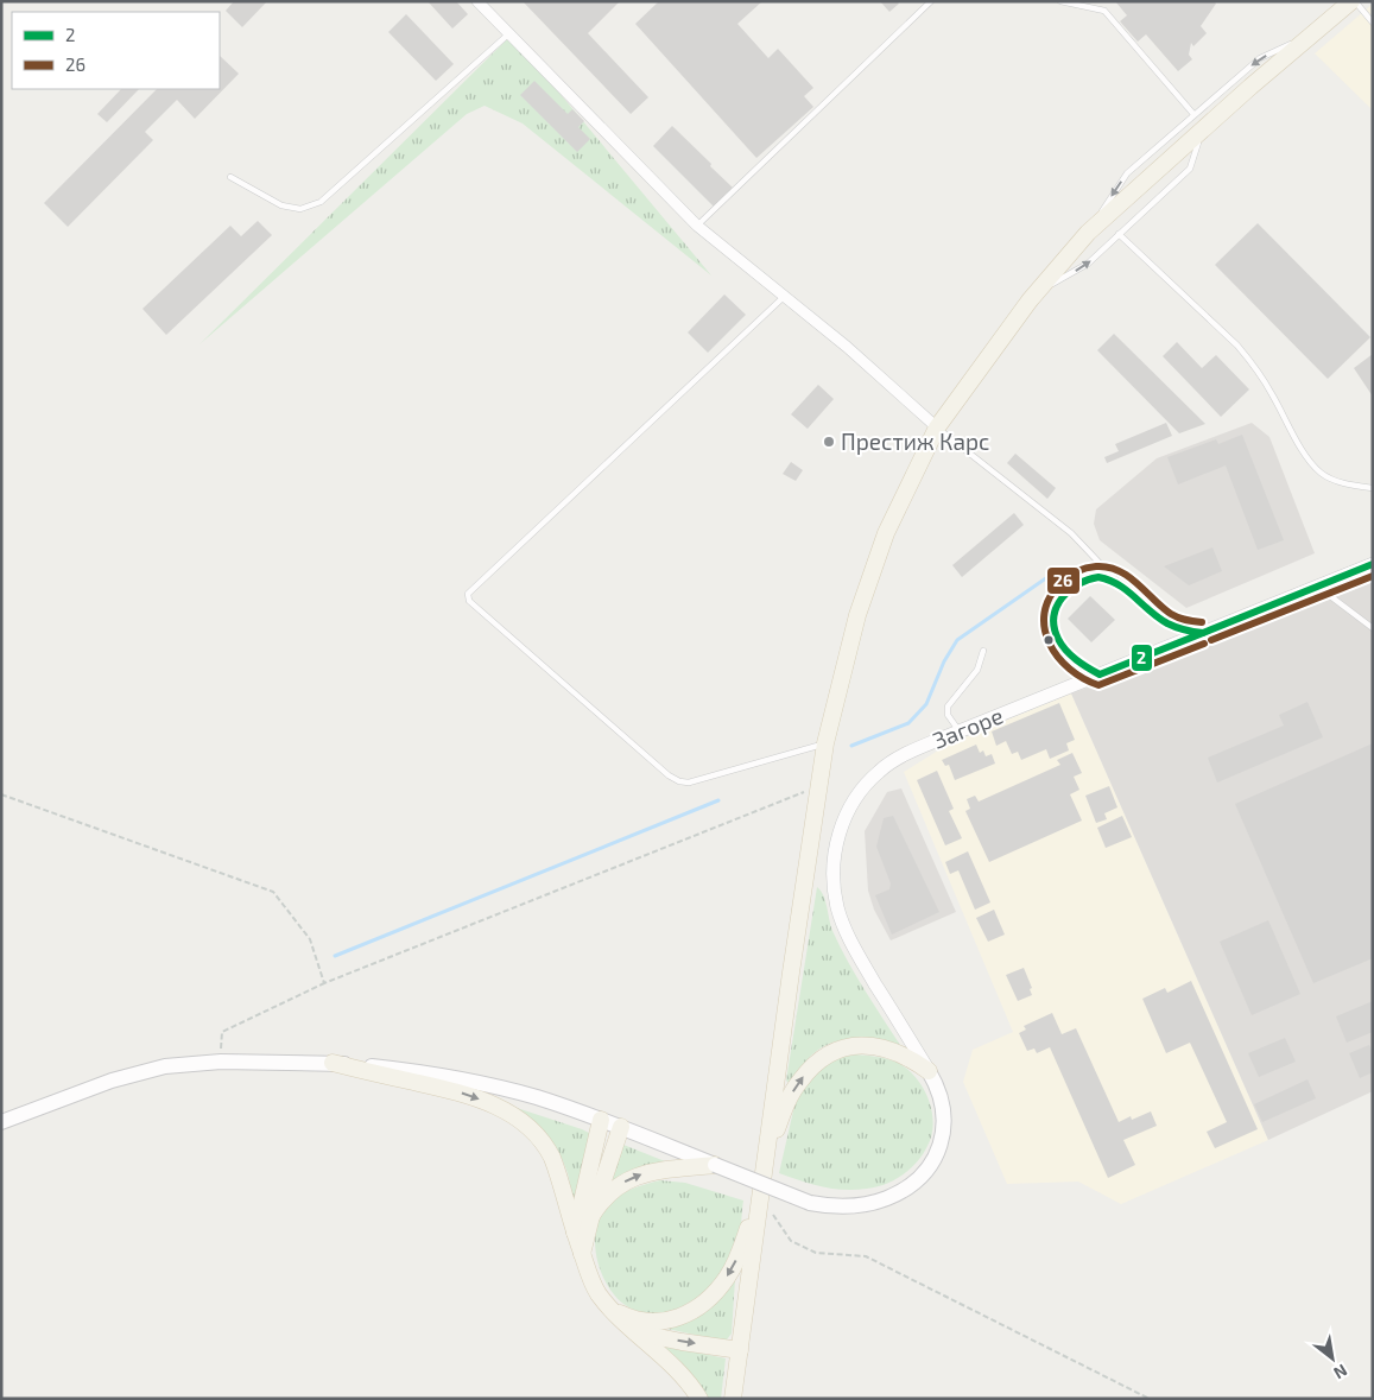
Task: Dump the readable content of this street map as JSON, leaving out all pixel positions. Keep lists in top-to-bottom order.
{
  "streets": {
    "street": ["Загоре"]
  },
  "places": ["Престиж Карс"],
  "lines": ["transit line 2", "transit line 26"],
  "legend": ["2", "26"],
  "north": "bottom right"
}
